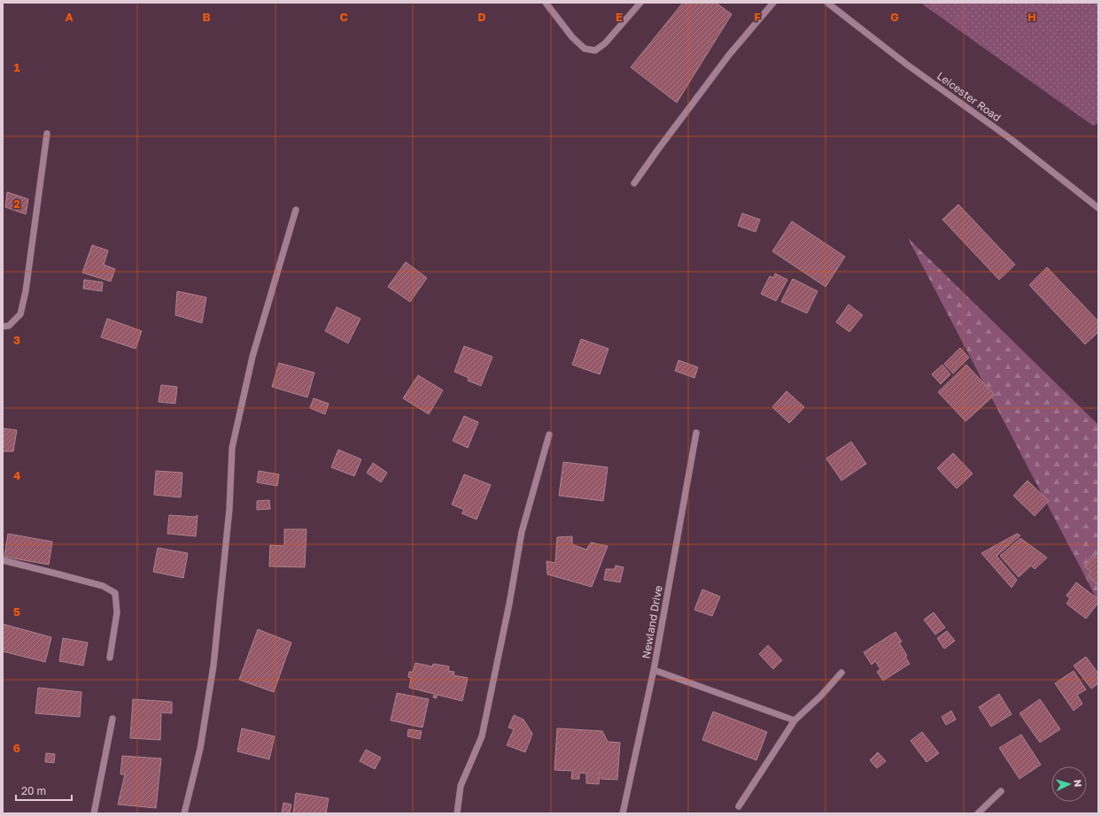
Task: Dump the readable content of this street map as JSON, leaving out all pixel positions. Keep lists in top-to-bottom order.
{
  "streets": {
    "street": ["Leicester Road", "Newland Drive"]
  },
  "scale_bar": "20 m",
  "north": "right",
  "grid": {
    "columns": [
      "A",
      "B",
      "C",
      "D",
      "E",
      "F",
      "G",
      "H"
    ],
    "rows": [
      "1",
      "2",
      "3",
      "4",
      "5",
      "6"
    ]
  }
}
